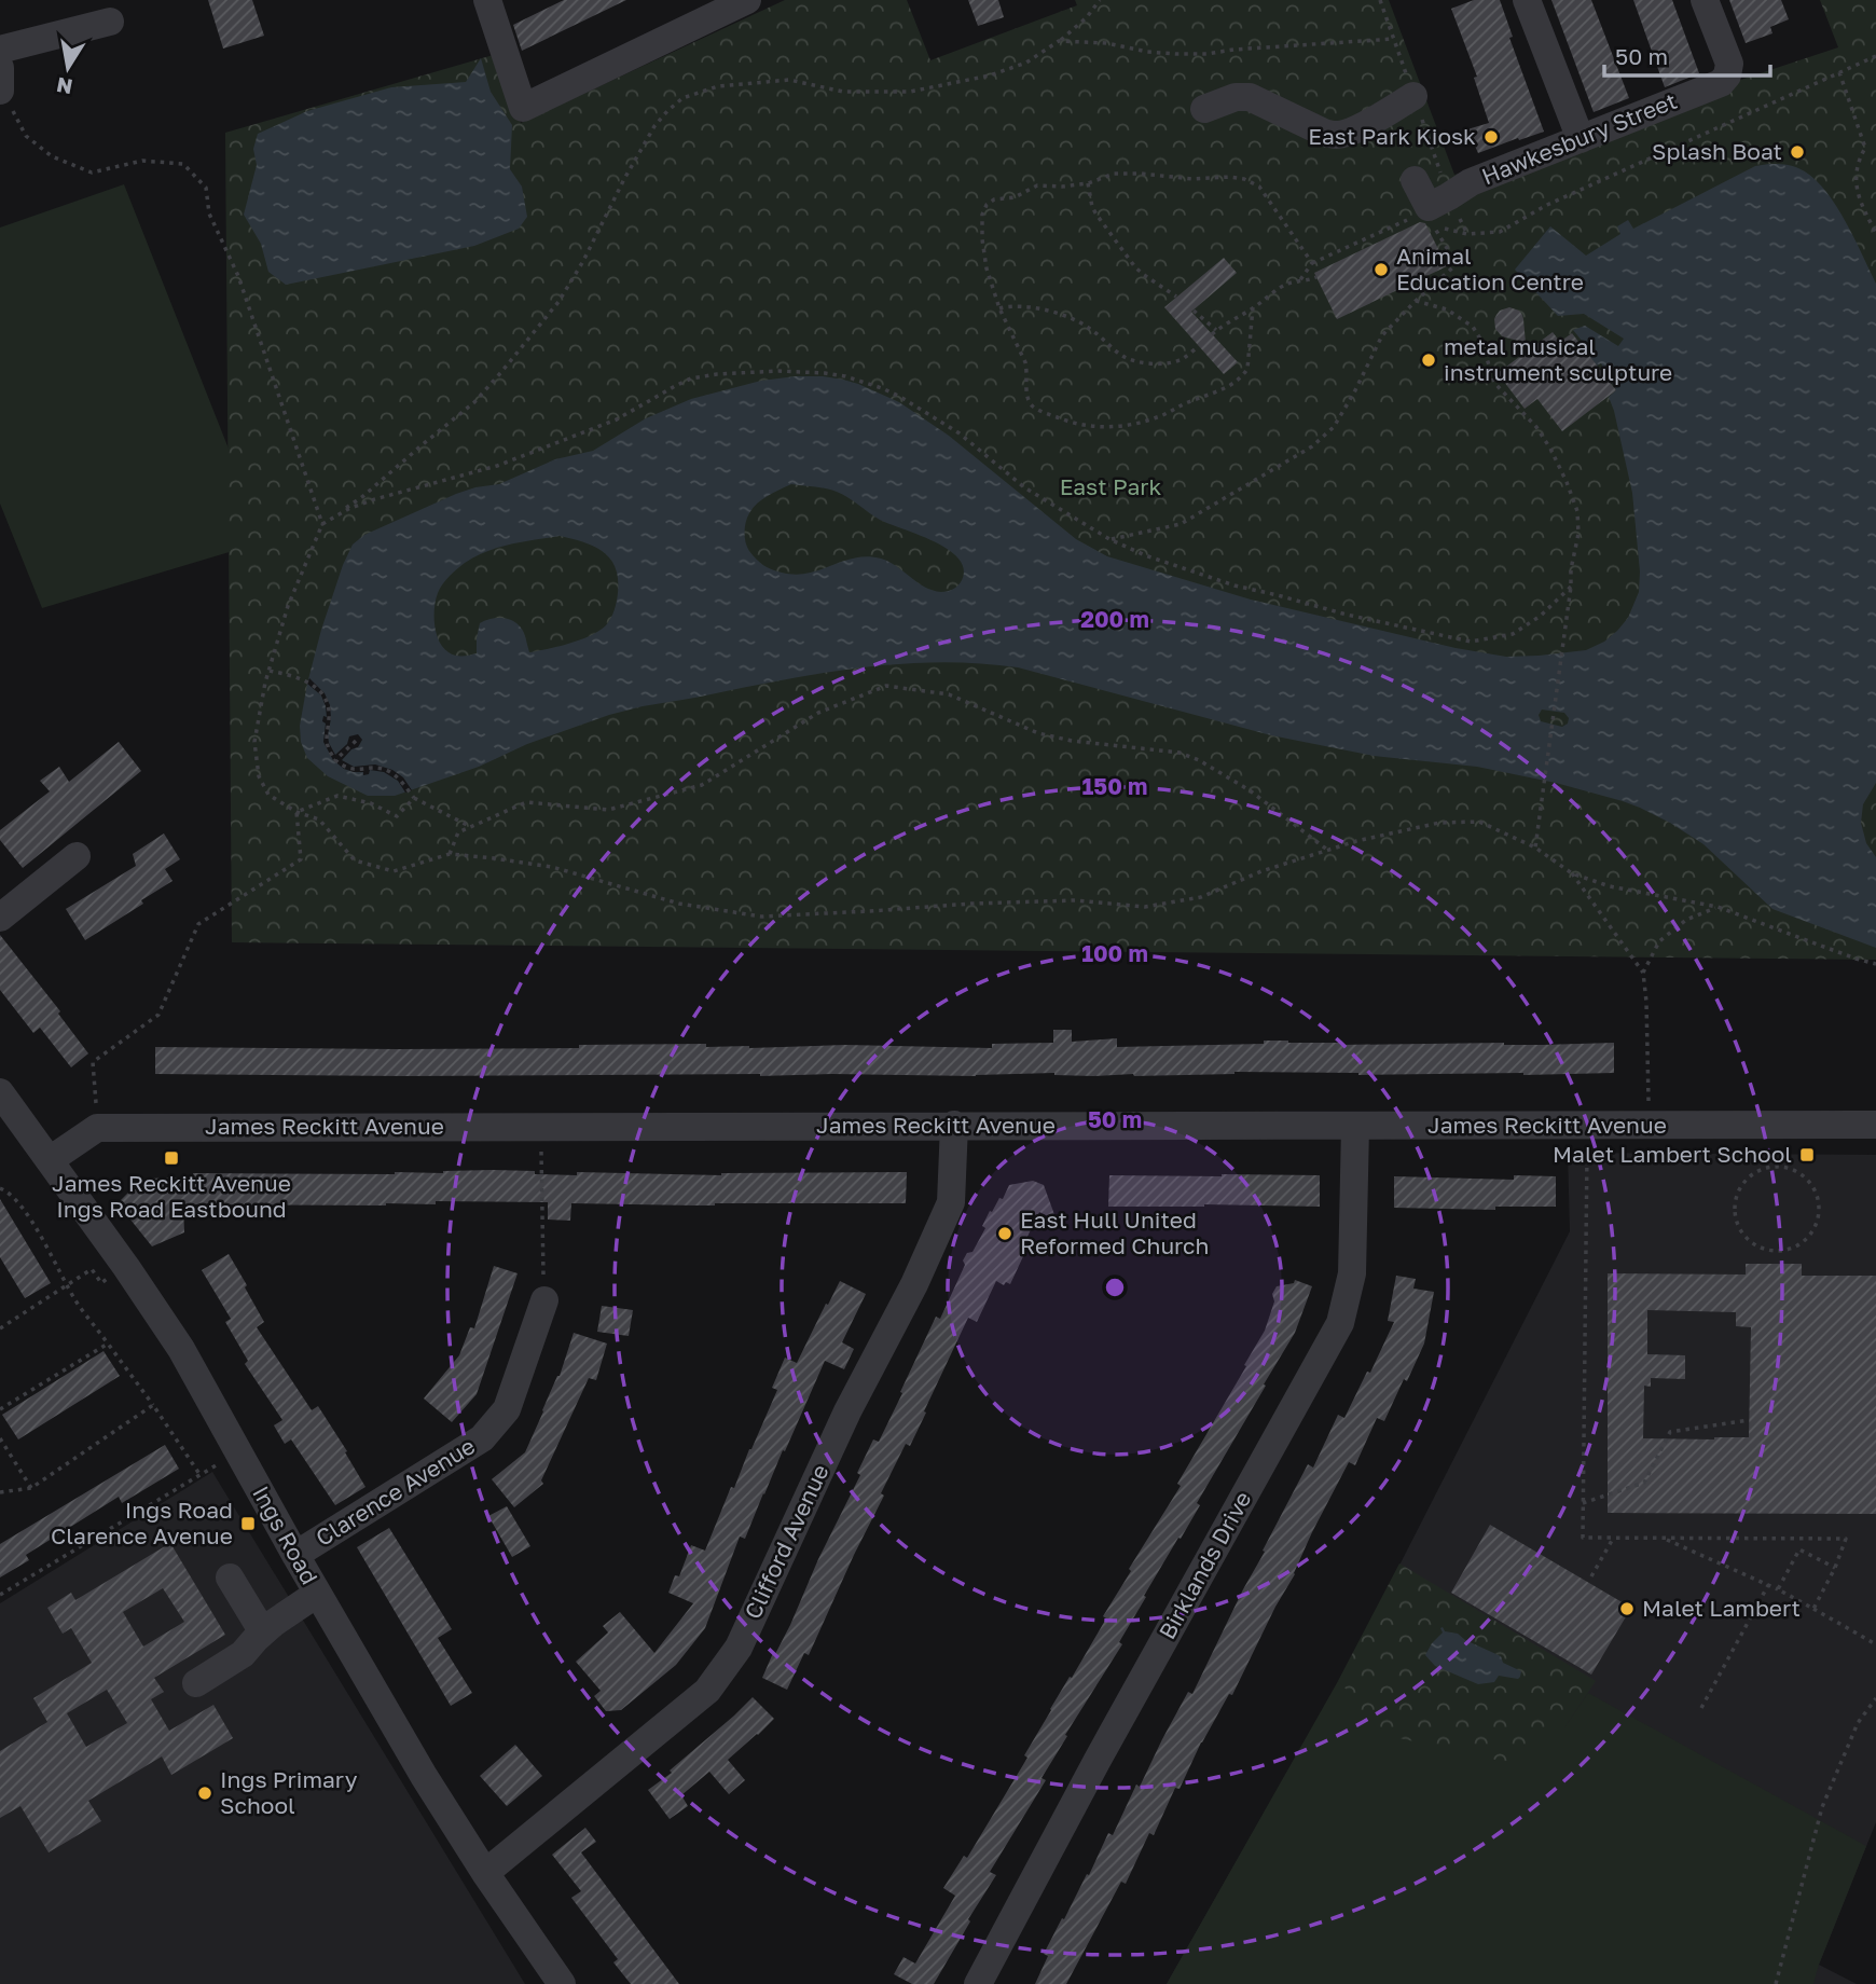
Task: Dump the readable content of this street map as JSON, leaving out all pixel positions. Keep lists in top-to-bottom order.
{
  "streets": {
    "street": [
      "Hawkesbury Street",
      "James Reckitt Avenue",
      "Clarence Avenue",
      "Ings Road",
      "Clifford Avenue",
      "Birklands Drive"
    ]
  },
  "crossings": [
    ["James Reckitt Avenue", "Clifford Avenue"],
    ["James Reckitt Avenue", "Birklands Drive"],
    ["Clarence Avenue", "Ings Road"],
    ["Ings Road", "Clifford Avenue"]
  ],
  "parks": ["East Park"],
  "places": {
    "other": [
      "East Park Kiosk",
      "Splash Boat",
      "Animal Education Centre",
      "metal musical instrument sculpture",
      "East Hull United Reformed Church",
      "Malet Lambert",
      "Ings Primary School"
    ],
    "transit": ["Malet Lambert School", "James Reckitt Avenue Ings Road Eastbound", "Ings Road Clarence Avenue"]
  },
  "scale_bar": "50 m",
  "north": "bottom",
  "rings": [
    "200 m",
    "150 m",
    "100 m",
    "50 m"
  ]
}
